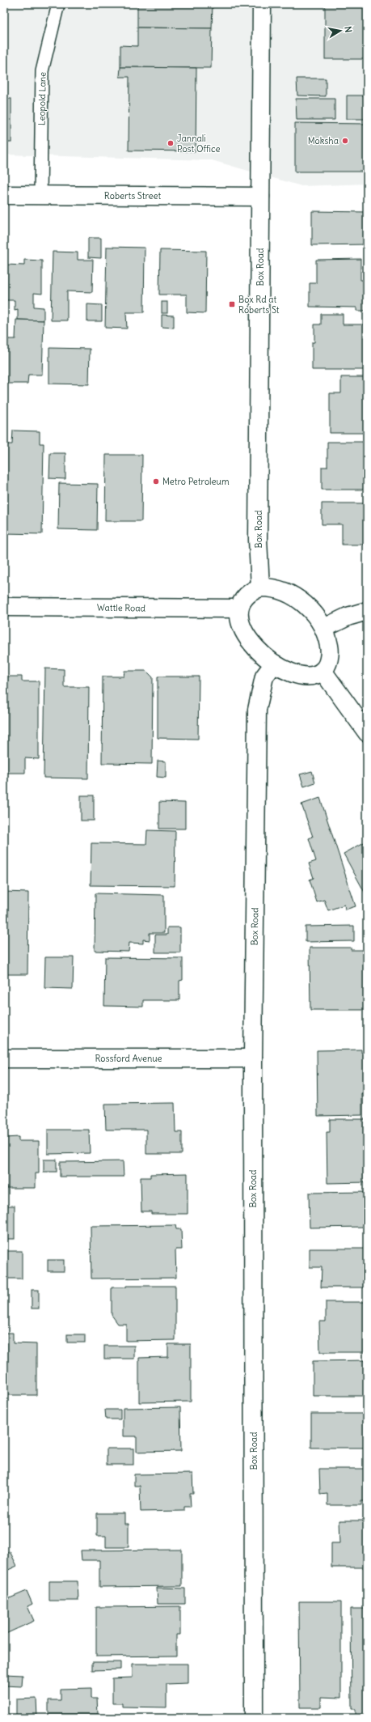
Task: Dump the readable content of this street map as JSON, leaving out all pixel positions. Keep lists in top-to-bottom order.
{
  "streets": {
    "street": [
      "Roberts Street",
      "Box Road",
      "Wattle Road",
      "Rossford Avenue"
    ],
    "lane": ["Leopold Lane"]
  },
  "crossings": [
    ["Leopold Lane", "Roberts Street"],
    ["Roberts Street", "Box Road"],
    ["Box Road", "Wattle Road"],
    ["Box Road", "Rossford Avenue"]
  ],
  "places": {
    "other": ["Moksha", "Jannali Post Office", "Metro Petroleum"],
    "transit": ["Box Rd at Roberts St"]
  },
  "north": "right"
}
